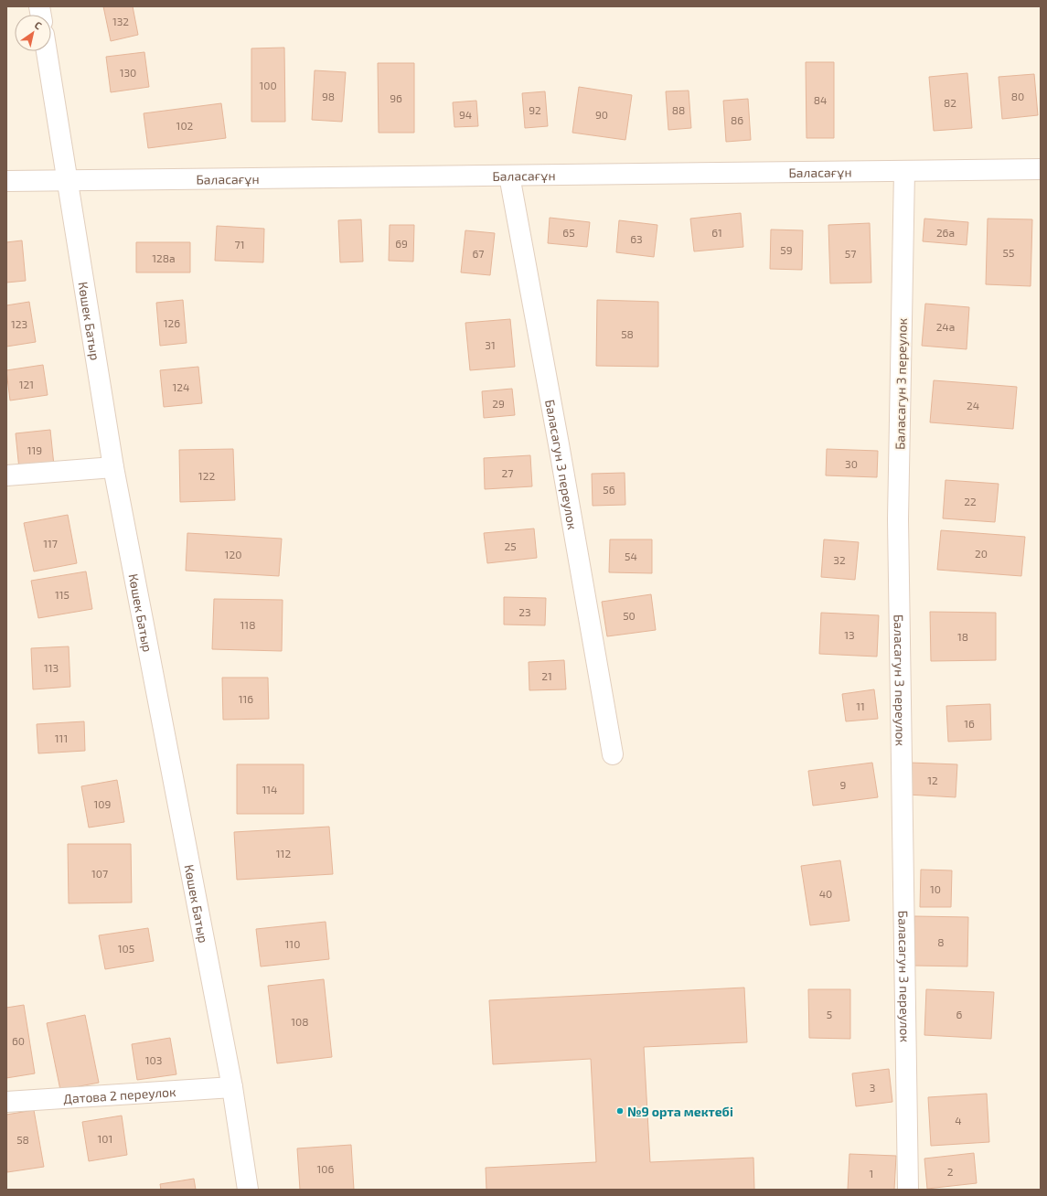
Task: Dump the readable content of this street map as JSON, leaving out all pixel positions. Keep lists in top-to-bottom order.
{
  "streets": {
    "street": [
      "Баласағұн",
      "Көшек Батыр",
      "Баласагун 3 переулок",
      "Датова 2 переулок"
    ]
  },
  "crossings": [
    ["Баласағұн", "Көшек Батыр"],
    ["Баласағұн", "Баласагун 3 переулок"],
    ["Көшек Батыр", "Датова 2 переулок"]
  ],
  "places": ["№9 орта мектебі"],
  "house_numbers": [
    "132",
    "130",
    "100",
    "98",
    "80",
    "96",
    "84",
    "82",
    "92",
    "88",
    "94",
    "90",
    "86",
    "102",
    "65",
    "61",
    "26а",
    "63",
    "69",
    "71",
    "59",
    "55",
    "67",
    "57",
    "128а",
    "126",
    "123",
    "24а",
    "58",
    "31",
    "121",
    "124",
    "29",
    "24",
    "119",
    "30",
    "27",
    "122",
    "56",
    "22",
    "117",
    "25",
    "20",
    "120",
    "54",
    "32",
    "115",
    "23",
    "50",
    "118",
    "13",
    "18",
    "113",
    "21",
    "116",
    "11",
    "16",
    "111",
    "12",
    "9",
    "114",
    "109",
    "112",
    "107",
    "10",
    "40",
    "8",
    "110",
    "105",
    "5",
    "6",
    "108",
    "60",
    "103",
    "3",
    "4",
    "101",
    "58",
    "106",
    "2",
    "1"
  ],
  "north": "top right"
}
